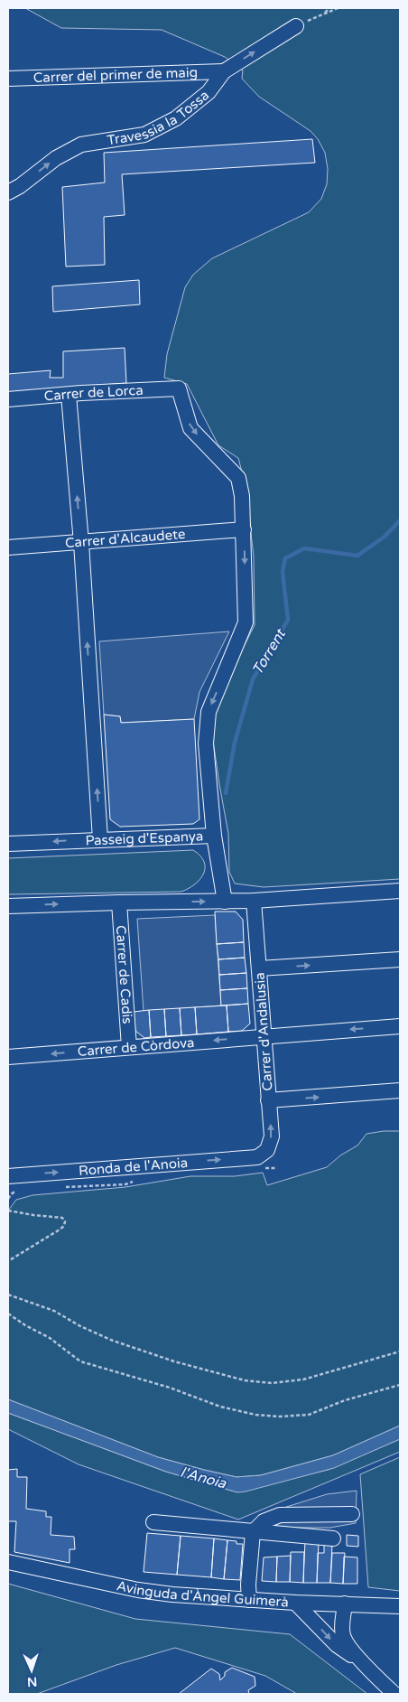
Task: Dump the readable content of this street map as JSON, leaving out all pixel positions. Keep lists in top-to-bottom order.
{
  "streets": {
    "street": [
      "Carrer del primer de maig",
      "Travessia la Tossa",
      "Carrer de Lorca",
      "Carrer d'Alcaudete",
      "Passeig d'Espanya",
      "Carrer de Cadis",
      "Carrer d'Andalusia",
      "Carrer de Còrdova",
      "Ronda de l'Anoia",
      "Avinguda d'Àngel Guimerà"
    ]
  },
  "crossings": [
    ["Carrer del primer de maig", "Travessia la Tossa"],
    ["Carrer de Lorca", "Carrer d'Alcaudete"],
    ["Carrer de Cadis", "Carrer de Còrdova"],
    ["Carrer d'Andalusia", "Carrer de Còrdova"],
    ["Carrer d'Andalusia", "Ronda de l'Anoia"]
  ],
  "one_way": ["Travessia la Tossa", "Carrer de Lorca", "Ronda de l'Anoia"],
  "water": ["Torrent", "l'Anoia"],
  "north": "bottom"
}
